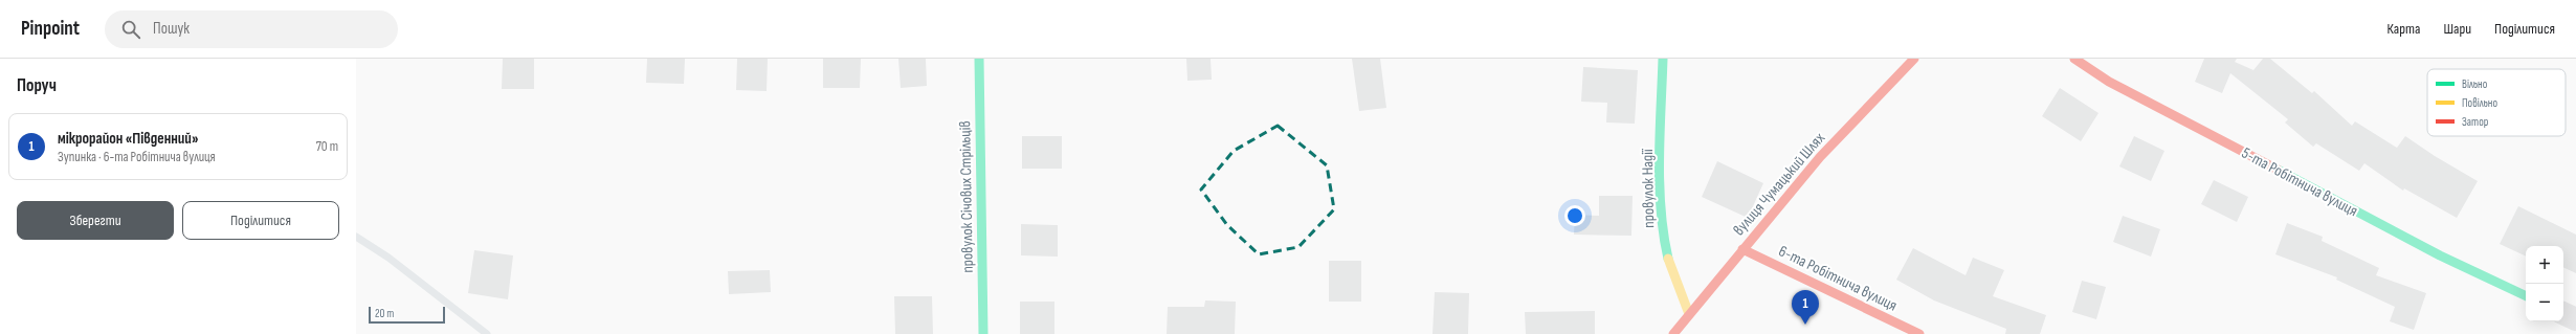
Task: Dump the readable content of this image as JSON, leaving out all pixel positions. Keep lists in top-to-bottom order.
{
  "streets": {
    "street": [
      "5-та Робітнича вулиця",
      "вулиця Чумацький Шлях",
      "провулок Надії",
      "провулок Січових Стрільців",
      "6-та Робітнича вулиця"
    ]
  },
  "crossings": [
    ["вулиця Чумацький Шлях", "провулок Надії"],
    ["вулиця Чумацький Шлях", "6-та Робітнича вулиця"]
  ],
  "legend": ["Вільно", "Повільно", "Затор"],
  "scale_bar": "20 m",
  "page": {
    "header": "Pinpoint",
    "search": "Пошук",
    "nav": ["Карта", "Шари", "Поділитися"],
    "heading": "Поруч",
    "list": [
      {
        "mark": "1",
        "name": "мікрорайон «Південний»",
        "note": "Зупинка · 6-та Робітнича вулиця",
        "value": "70 m"
      }
    ],
    "buttons": ["Зберегти", "Поділитися"],
    "map_buttons": ["+", "−"],
    "pins": "1",
    "scale": "20 m"
  }
}
